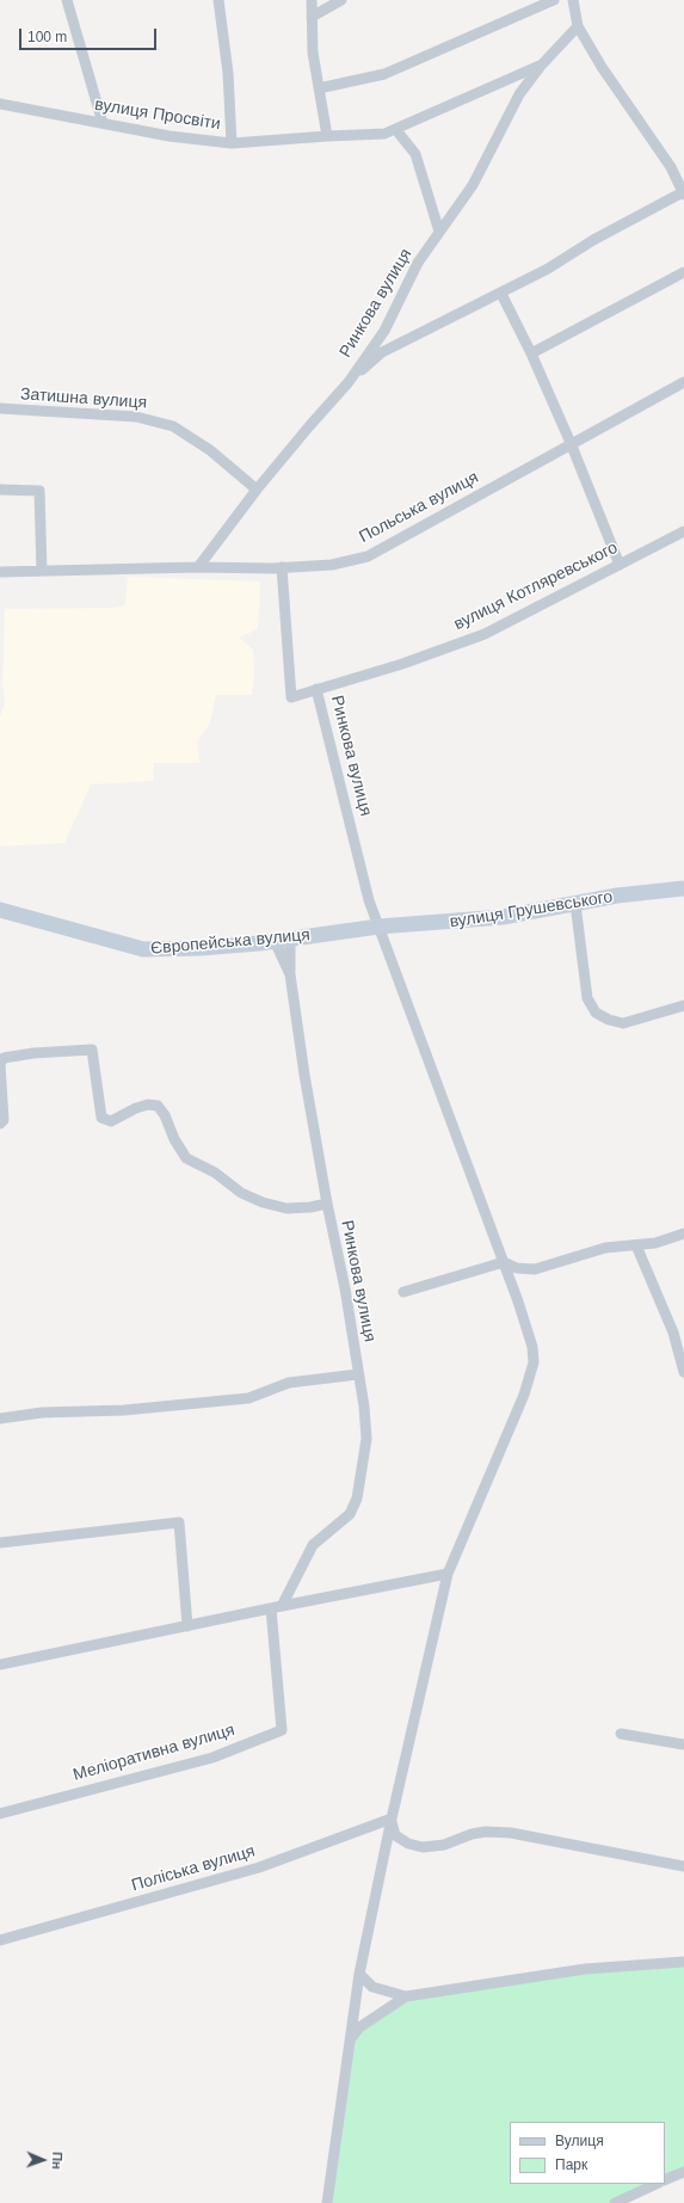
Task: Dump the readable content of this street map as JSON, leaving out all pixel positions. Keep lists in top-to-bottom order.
{
  "streets": {
    "main road": ["вулиця Грушевського", "Європейська вулиця"],
    "street": [
      "вулиця Просвіти",
      "Ринкова вулиця",
      "Затишна вулиця",
      "Польська вулиця",
      "вулиця Котляревського",
      "Меліоративна вулиця",
      "Поліська вулиця"
    ]
  },
  "crossings": [
    ["вулиця Просвіти", "Ринкова вулиця"],
    ["Ринкова вулиця", "Затишна вулиця"],
    ["Ринкова вулиця", "Польська вулиця"],
    ["Ринкова вулиця", "вулиця Котляревського"],
    ["Ринкова вулиця", "вулиця Грушевського"],
    ["Ринкова вулиця", "Європейська вулиця"],
    ["Ринкова вулиця", "Меліоративна вулиця"],
    ["Ринкова вулиця", "Поліська вулиця"],
    ["вулиця Грушевського", "Європейська вулиця"]
  ],
  "legend": ["Вулиця", "Парк"],
  "scale_bar": "100 m",
  "north": "right"
}
